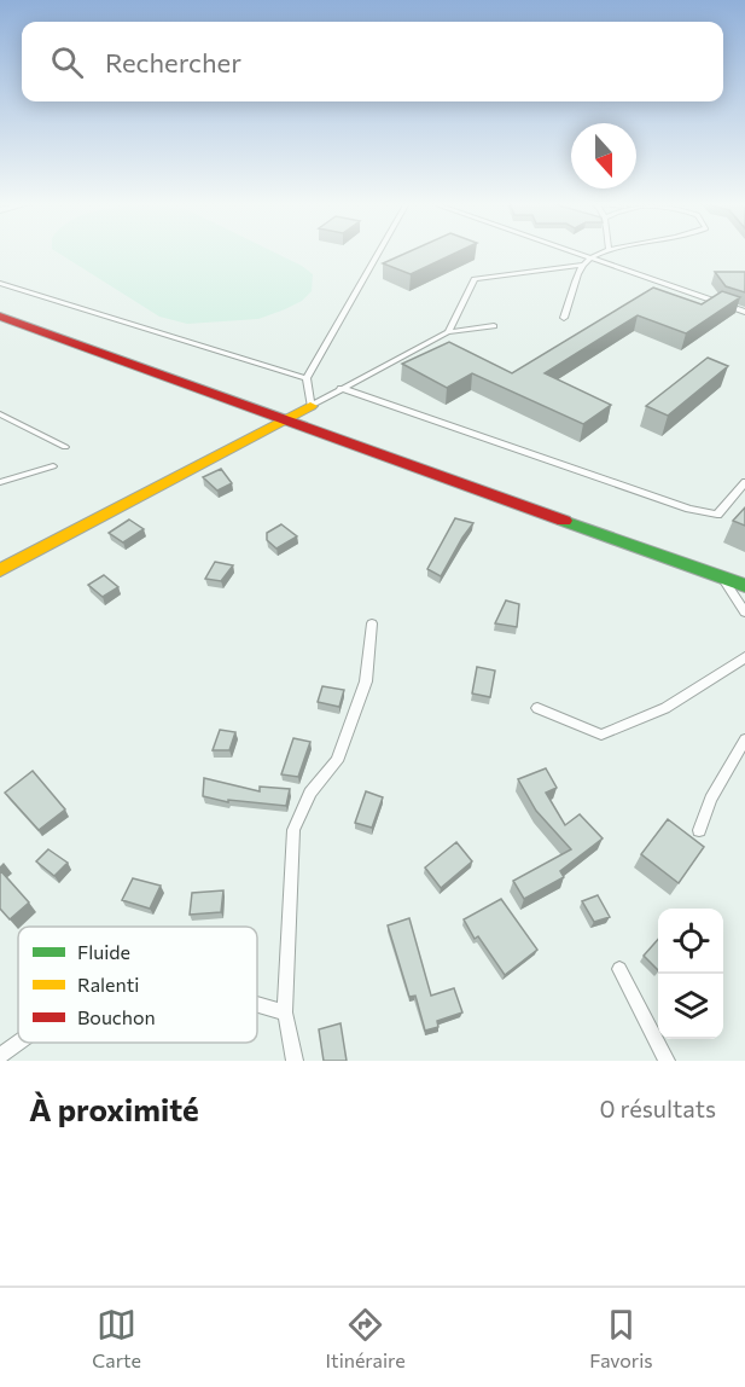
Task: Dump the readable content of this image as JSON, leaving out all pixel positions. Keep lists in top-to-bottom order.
{
  "legend": ["Fluide", "Ralenti", "Bouchon"],
  "north": "bottom",
  "page": {
    "search": "Rechercher",
    "heading": ["À proximité", "0 résultats"],
    "nav": ["Carte", "Itinéraire", "Favoris"]
  }
}
